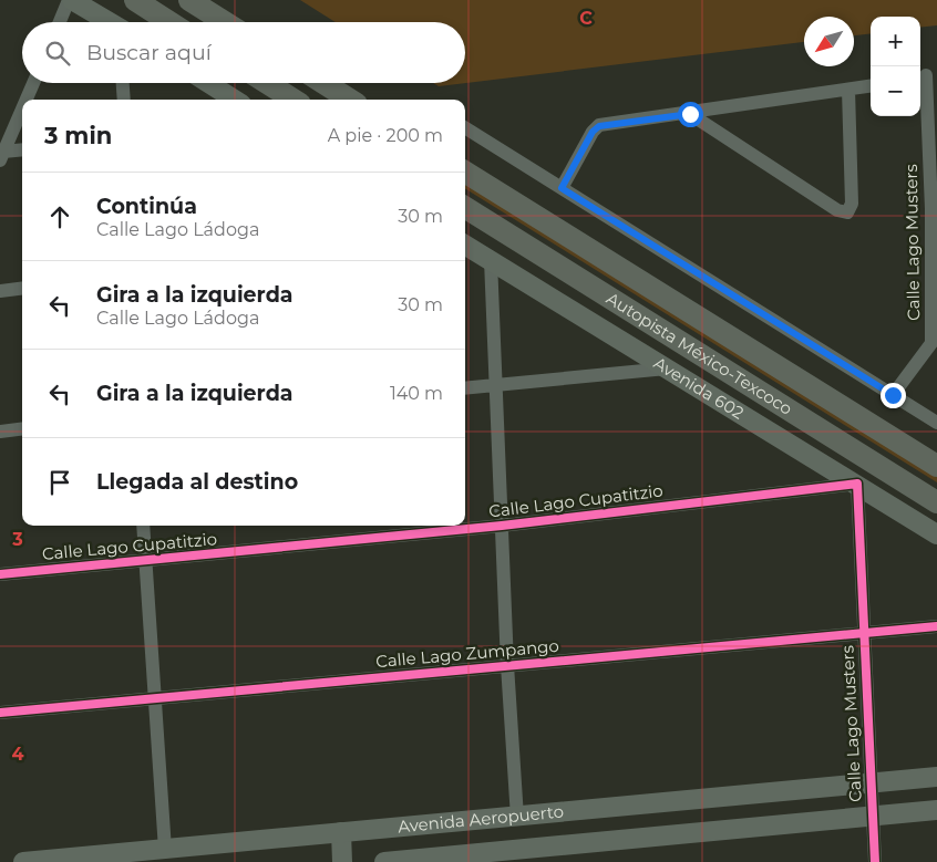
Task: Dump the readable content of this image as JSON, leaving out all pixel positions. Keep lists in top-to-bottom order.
{
  "streets": {
    "main road": ["Autopista México-Texcoco", "Avenida 602", "Avenida Aeropuerto"],
    "street": ["Calle Lago Musters", "Calle Lago Cupatitzio", "Calle Lago Zumpango"]
  },
  "crossings": [
    ["Calle Lago Musters", "Avenida 602"],
    ["Calle Lago Musters", "Calle Lago Cupatitzio"],
    ["Calle Lago Musters", "Calle Lago Zumpango"],
    ["Calle Lago Musters", "Avenida Aeropuerto"],
    ["Avenida 602", "Calle Lago Cupatitzio"]
  ],
  "north": "bottom left",
  "page": {
    "map_buttons": ["+", "−"],
    "search": "Buscar aquí",
    "heading": ["3 min", "A pie · 200 m"],
    "list": [
      ["Continúa", "Calle Lago Ládoga", "30 m"],
      ["Gira a la izquierda", "Calle Lago Ládoga", "30 m"],
      ["Gira a la izquierda", "140 m"],
      "Llegada al destino"
    ]
  },
  "grid": {
    "columns": ["C"],
    "rows": ["3", "4"]
  }
}
